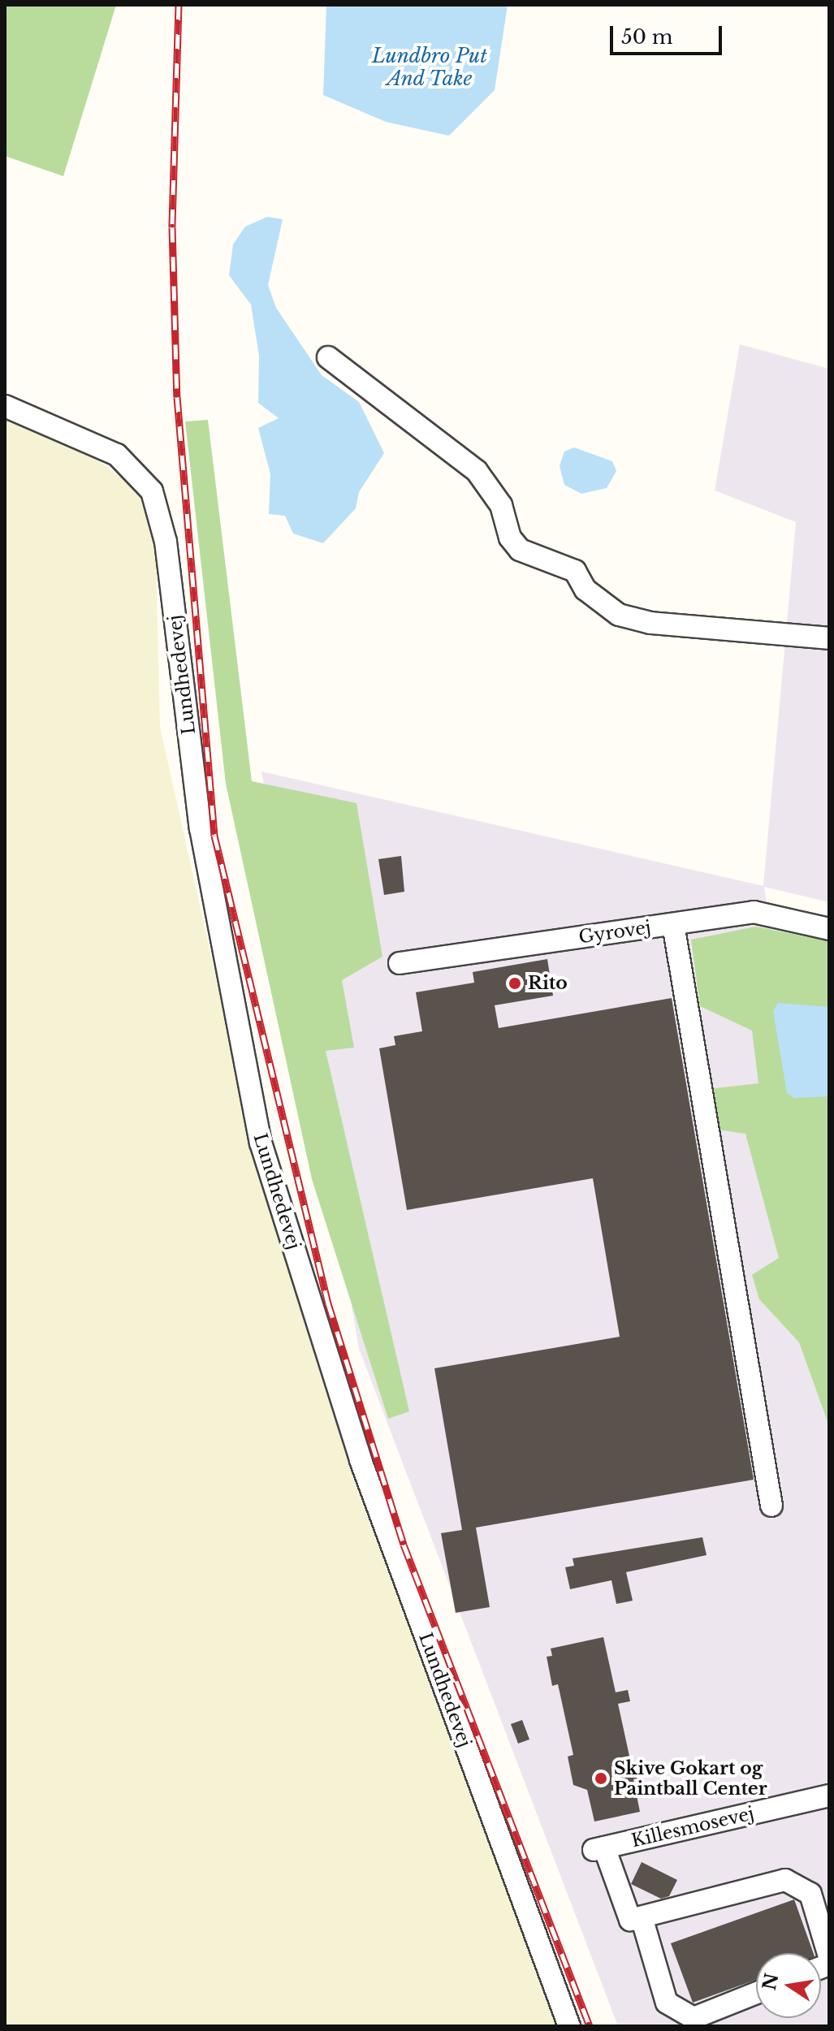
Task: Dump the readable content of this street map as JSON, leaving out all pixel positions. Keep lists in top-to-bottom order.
{
  "streets": {
    "street": ["Lundhedevej", "Gyrovej", "Killesmosevej"]
  },
  "water": ["Lundbro Put And Take"],
  "places": ["Rito", "Skive Gokart og Paintball Center"],
  "scale_bar": "50 m",
  "north": "left"
}
